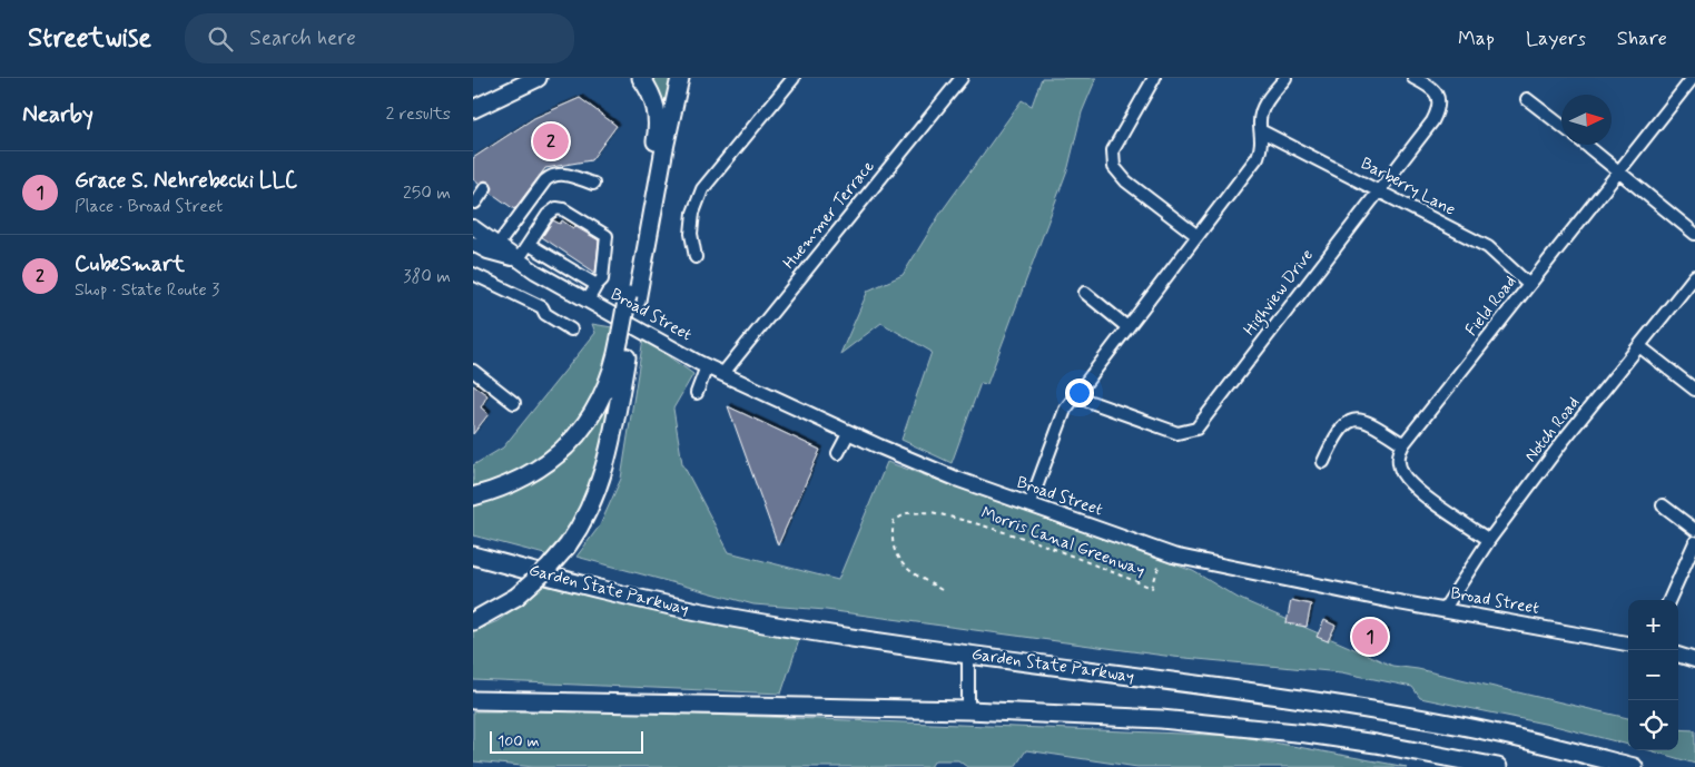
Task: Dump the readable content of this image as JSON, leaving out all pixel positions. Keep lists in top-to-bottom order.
{
  "streets": {
    "highway": ["Garden State Parkway"],
    "main road": ["Broad Street"],
    "street": [
      "Barberry Lane",
      "Huemmer Terrace",
      "Highview Drive",
      "Field Road",
      "Notch Road"
    ],
    "path": ["Morris Canal Greenway"]
  },
  "crossings": [
    ["Barberry Lane", "Highview Drive"],
    ["Barberry Lane", "Field Road"],
    ["Huemmer Terrace", "Broad Street"],
    ["Broad Street", "Notch Road"],
    ["Broad Street", "Morris Canal Greenway"]
  ],
  "scale_bar": "100 m",
  "north": "right",
  "page": {
    "header": "Streetwise",
    "search": "Search here",
    "nav": ["Map", "Layers", "Share"],
    "heading": ["Nearby", "2 results"],
    "pins": ["2", "1"],
    "list": [
      {
        "mark": "1",
        "name": "Grace S. Nehrebecki LLC",
        "note": "Place · Broad Street",
        "value": "250 m"
      },
      {
        "mark": "2",
        "name": "CubeSmart",
        "note": "Shop · State Route 3",
        "value": "380 m"
      }
    ],
    "map_buttons": ["+", "−"],
    "scale": "100 m"
  }
}
